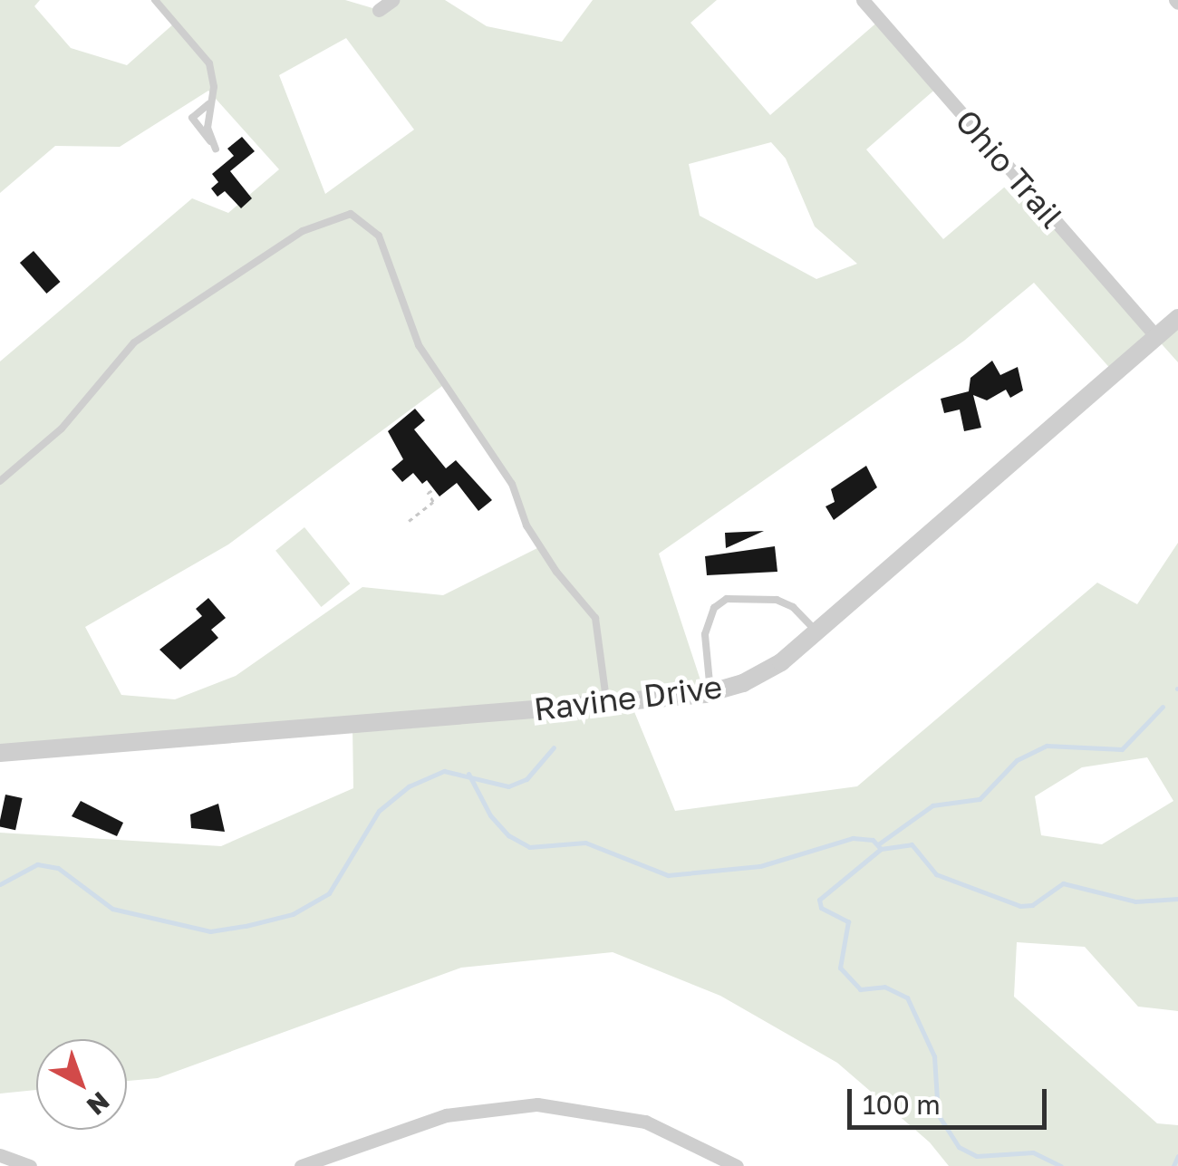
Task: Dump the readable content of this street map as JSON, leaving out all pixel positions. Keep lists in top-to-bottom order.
{
  "streets": {
    "street": ["Ohio Trail", "Ravine Drive"]
  },
  "crossings": [
    ["Ohio Trail", "Ravine Drive"]
  ],
  "scale_bar": "100 m",
  "north": "bottom right"
}
